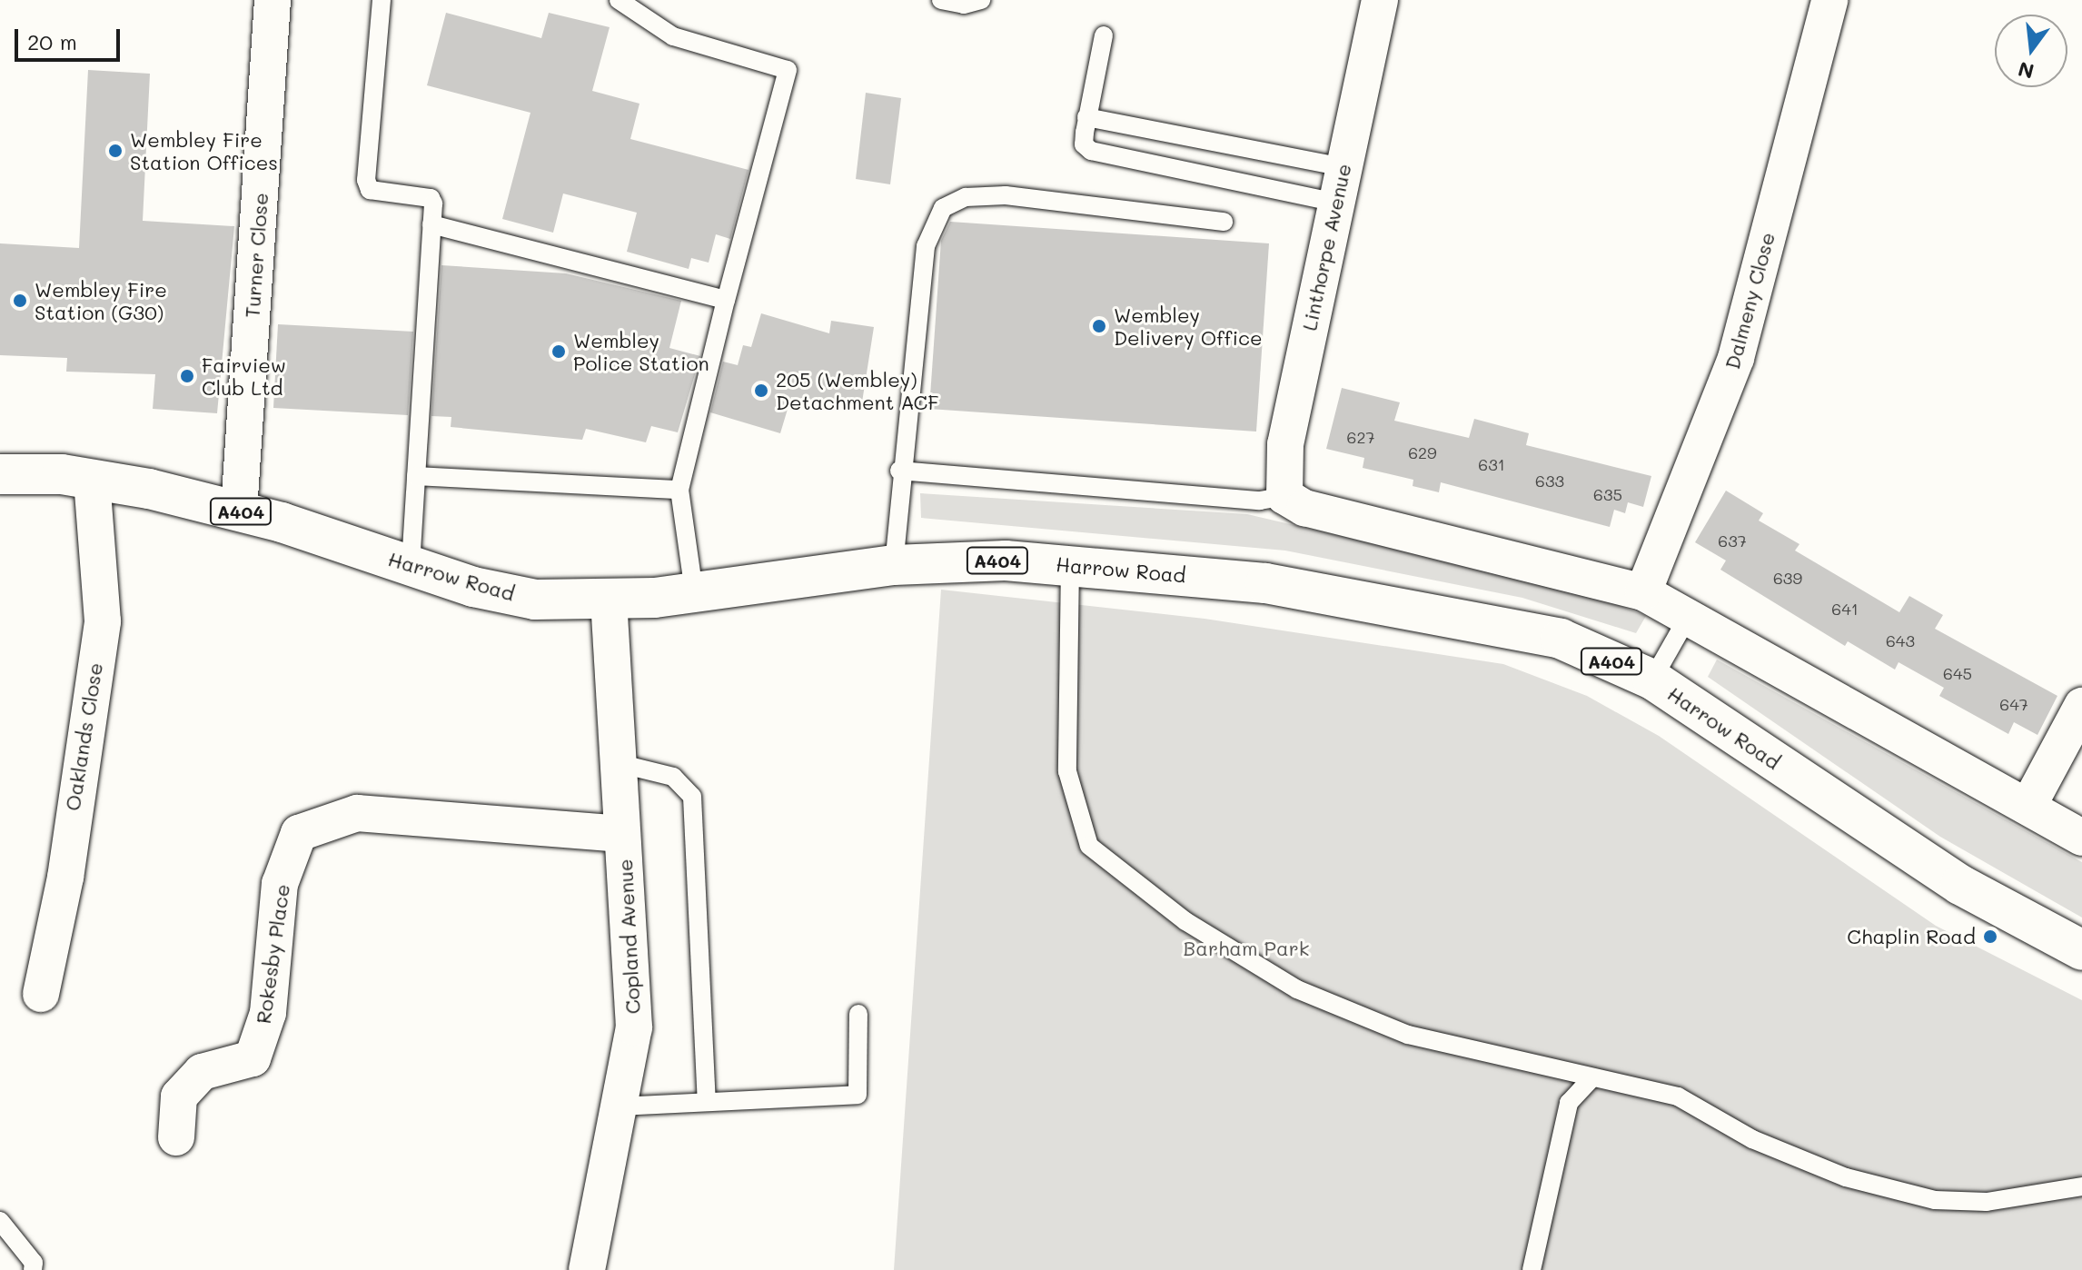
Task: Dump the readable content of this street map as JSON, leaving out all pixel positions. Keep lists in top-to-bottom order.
{
  "streets": {
    "main road": ["A404", "Harrow Road"],
    "street": [
      "Linthorpe Avenue",
      "Turner Close",
      "Dalmeny Close",
      "Oaklands Close",
      "Copland Avenue",
      "Rokesby Place"
    ]
  },
  "crossings": [
    ["Turner Close", "Harrow Road"],
    ["Harrow Road", "Oaklands Close"],
    ["Harrow Road", "Copland Avenue"],
    ["Copland Avenue", "Rokesby Place"]
  ],
  "parks": ["Barham Park"],
  "places": [
    "Wembley Fire Station Offices",
    "Wembley Fire Station (G30)",
    "Wembley Delivery Office",
    "Wembley Police Station",
    "Fairview Club Ltd",
    "205 (Wembley) Detachment ACF",
    "Chaplin Road"
  ],
  "house_numbers": [
    "627",
    "629",
    "631",
    "633",
    "635",
    "637",
    "639",
    "641",
    "643",
    "645",
    "647"
  ],
  "scale_bar": "20 m",
  "north": "bottom"
}
